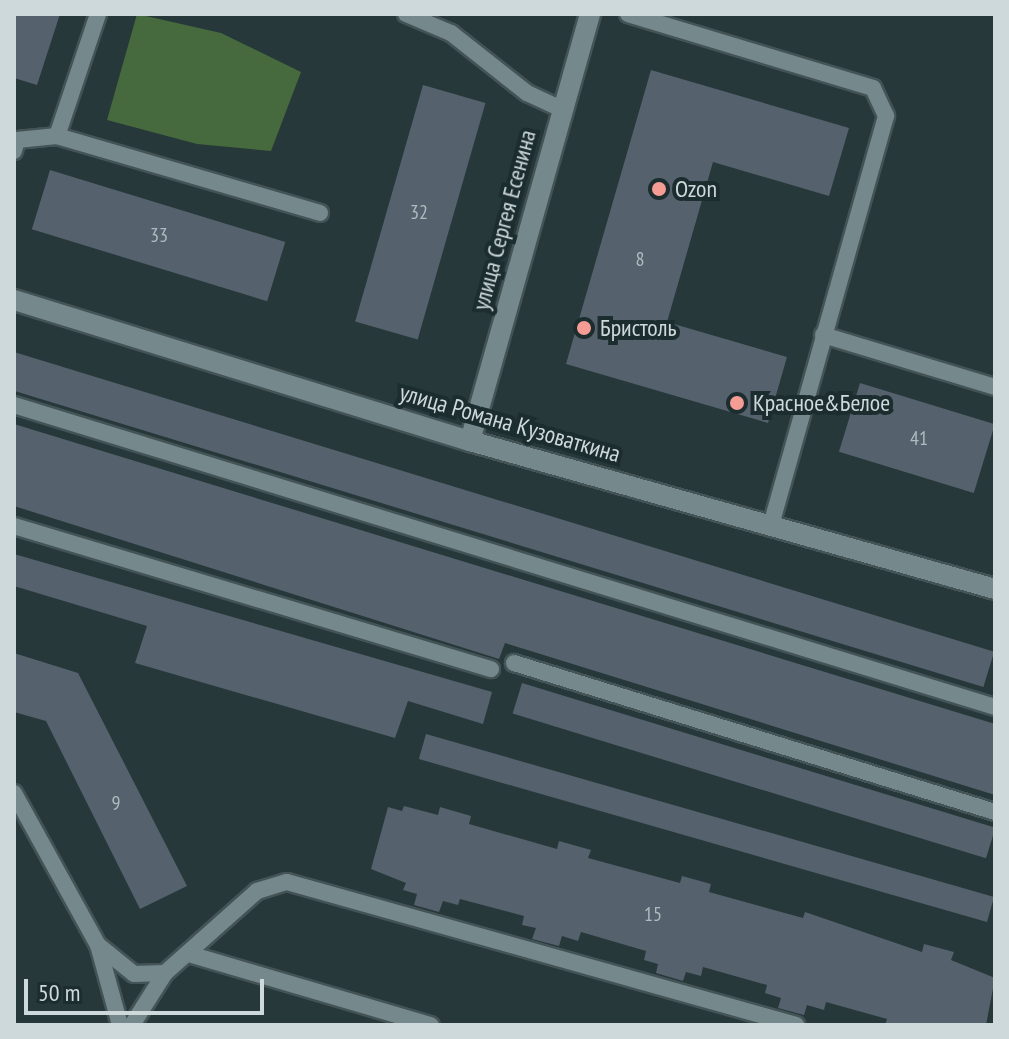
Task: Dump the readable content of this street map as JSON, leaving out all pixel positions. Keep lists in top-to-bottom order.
{
  "streets": {
    "street": ["улица Сергея Есенина", "улица Романа Кузоваткина"]
  },
  "crossings": [
    ["улица Сергея Есенина", "улица Романа Кузоваткина"]
  ],
  "places": ["Ozon", "Бристоль", "Красное&Белое"],
  "house_numbers": [
    "32",
    "33",
    "8",
    "41",
    "9",
    "15"
  ],
  "scale_bar": "50 m"
}
